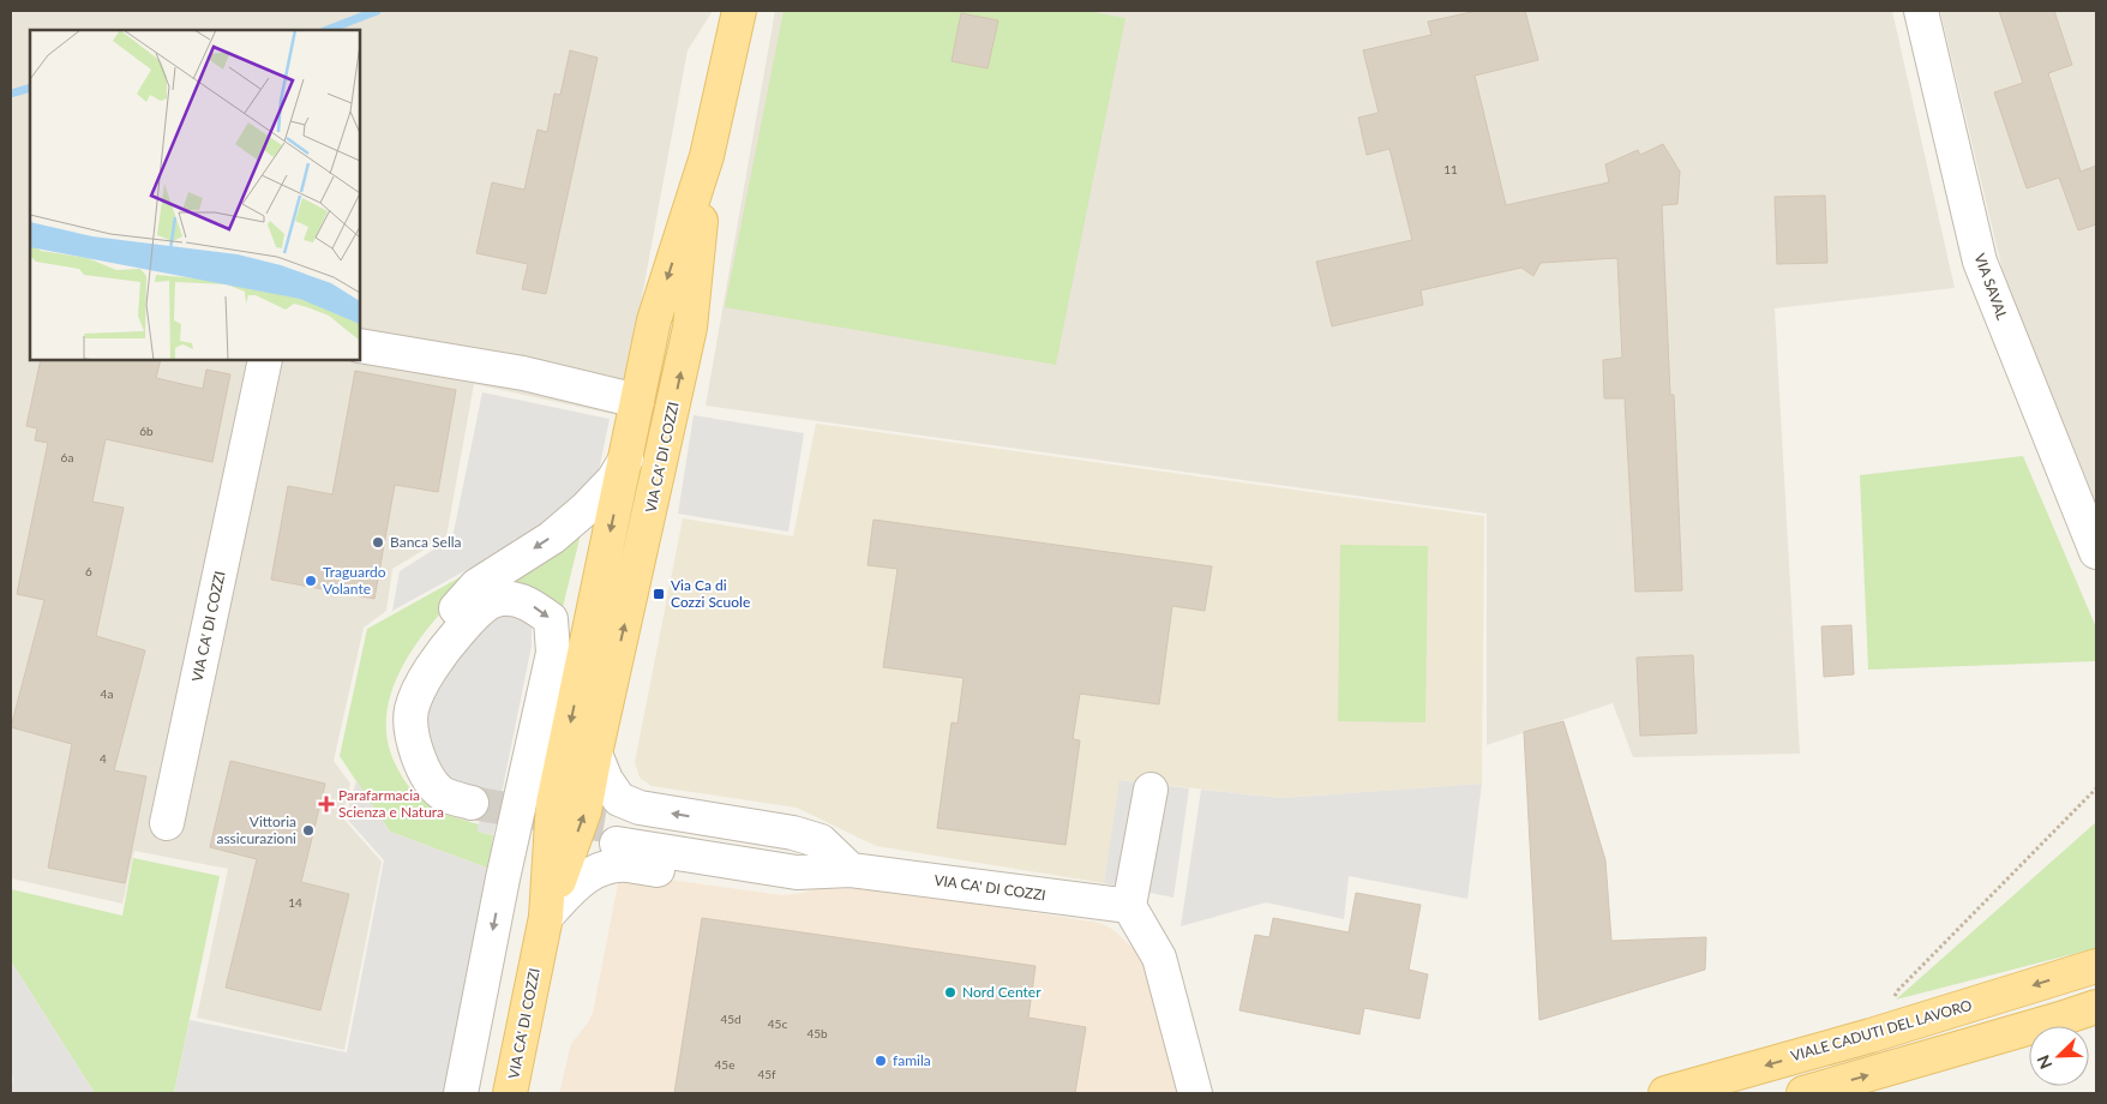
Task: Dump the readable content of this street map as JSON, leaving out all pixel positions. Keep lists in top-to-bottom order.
{
  "streets": {
    "main road": ["VIA CA' DI COZZI", "VIALE CADUTI DEL LAVORO"],
    "street": ["VIA SAVAL"]
  },
  "places": {
    "other": [
      "Banca Sella",
      "Traguardo Volante",
      "Vittoria assicurazioni",
      "Nord Center",
      "famila"
    ],
    "transit": ["Via Ca di Cozzi Scuole"],
    "health": ["Parafarmacia Scienza e Natura"]
  },
  "house_numbers": [
    "11",
    "6b",
    "6a",
    "6",
    "4a",
    "4",
    "14",
    "45d",
    "45c",
    "45b",
    "45e",
    "45f"
  ],
  "north": "bottom left"
}
